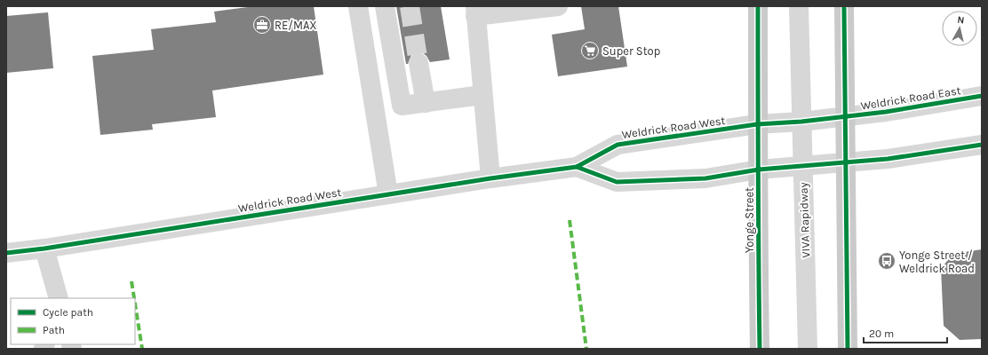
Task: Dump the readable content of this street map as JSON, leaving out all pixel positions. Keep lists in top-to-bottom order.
{
  "streets": {
    "main road": ["Yonge Street"],
    "street": ["Weldrick Road East", "Weldrick Road West", "VIVA Rapidway"]
  },
  "crossings": [
    ["Weldrick Road East", "Weldrick Road West"],
    ["Weldrick Road East", "Yonge Street"],
    ["Weldrick Road East", "VIVA Rapidway"],
    ["Weldrick Road West", "Yonge Street"]
  ],
  "places": {
    "office": ["RE/MAX"],
    "supermarket": ["Super Stop"],
    "bus stop": ["Yonge Street / Weldrick Road"]
  },
  "legend": ["Cycle path", "Path"],
  "scale_bar": "20 m",
  "north": "top"
}
